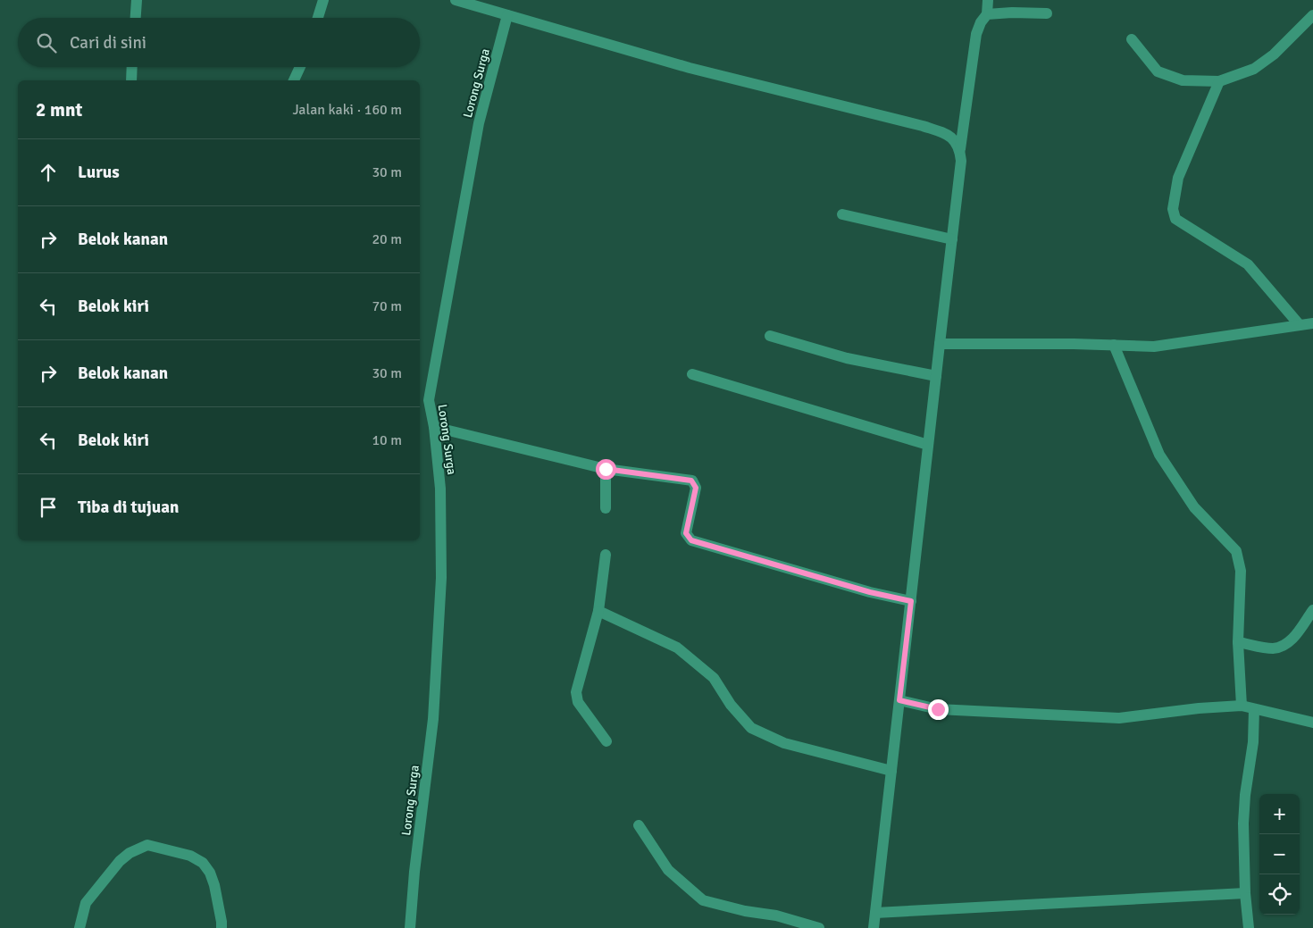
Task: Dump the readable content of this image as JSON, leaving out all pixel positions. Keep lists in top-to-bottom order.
{
  "streets": {
    "street": ["Lorong Surga"]
  },
  "page": {
    "search": "Cari di sini",
    "heading": ["2 mnt", "Jalan kaki · 160 m"],
    "list": [
      ["Lurus", "30 m"],
      ["Belok kanan", "20 m"],
      ["Belok kiri", "70 m"],
      ["Belok kanan", "30 m"],
      ["Belok kiri", "10 m"],
      "Tiba di tujuan"
    ],
    "map_buttons": ["+", "−"]
  }
}
